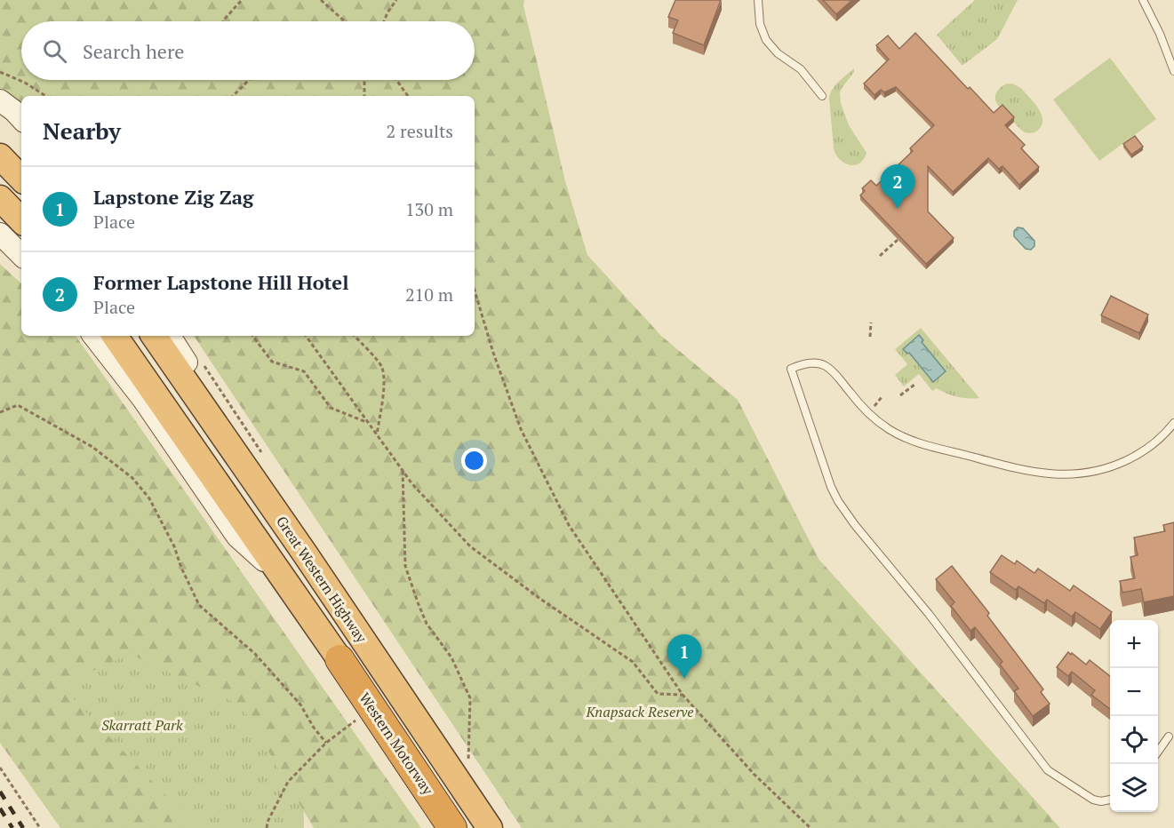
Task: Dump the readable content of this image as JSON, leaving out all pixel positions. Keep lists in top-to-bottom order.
{
  "streets": {
    "highway": ["Great Western Highway", "Western Motorway"]
  },
  "crossings": [
    ["Great Western Highway", "Western Motorway"]
  ],
  "parks": ["Knapsack Reserve", "Skarratt Park"],
  "page": {
    "search": "Search here",
    "heading": ["Nearby", "2 results"],
    "pins": ["2", "1"],
    "list": [
      {
        "mark": "1",
        "name": "Lapstone Zig Zag",
        "note": "Place",
        "value": "130 m"
      },
      {
        "mark": "2",
        "name": "Former Lapstone Hill Hotel",
        "note": "Place",
        "value": "210 m"
      }
    ],
    "map_buttons": ["+", "−"]
  }
}
